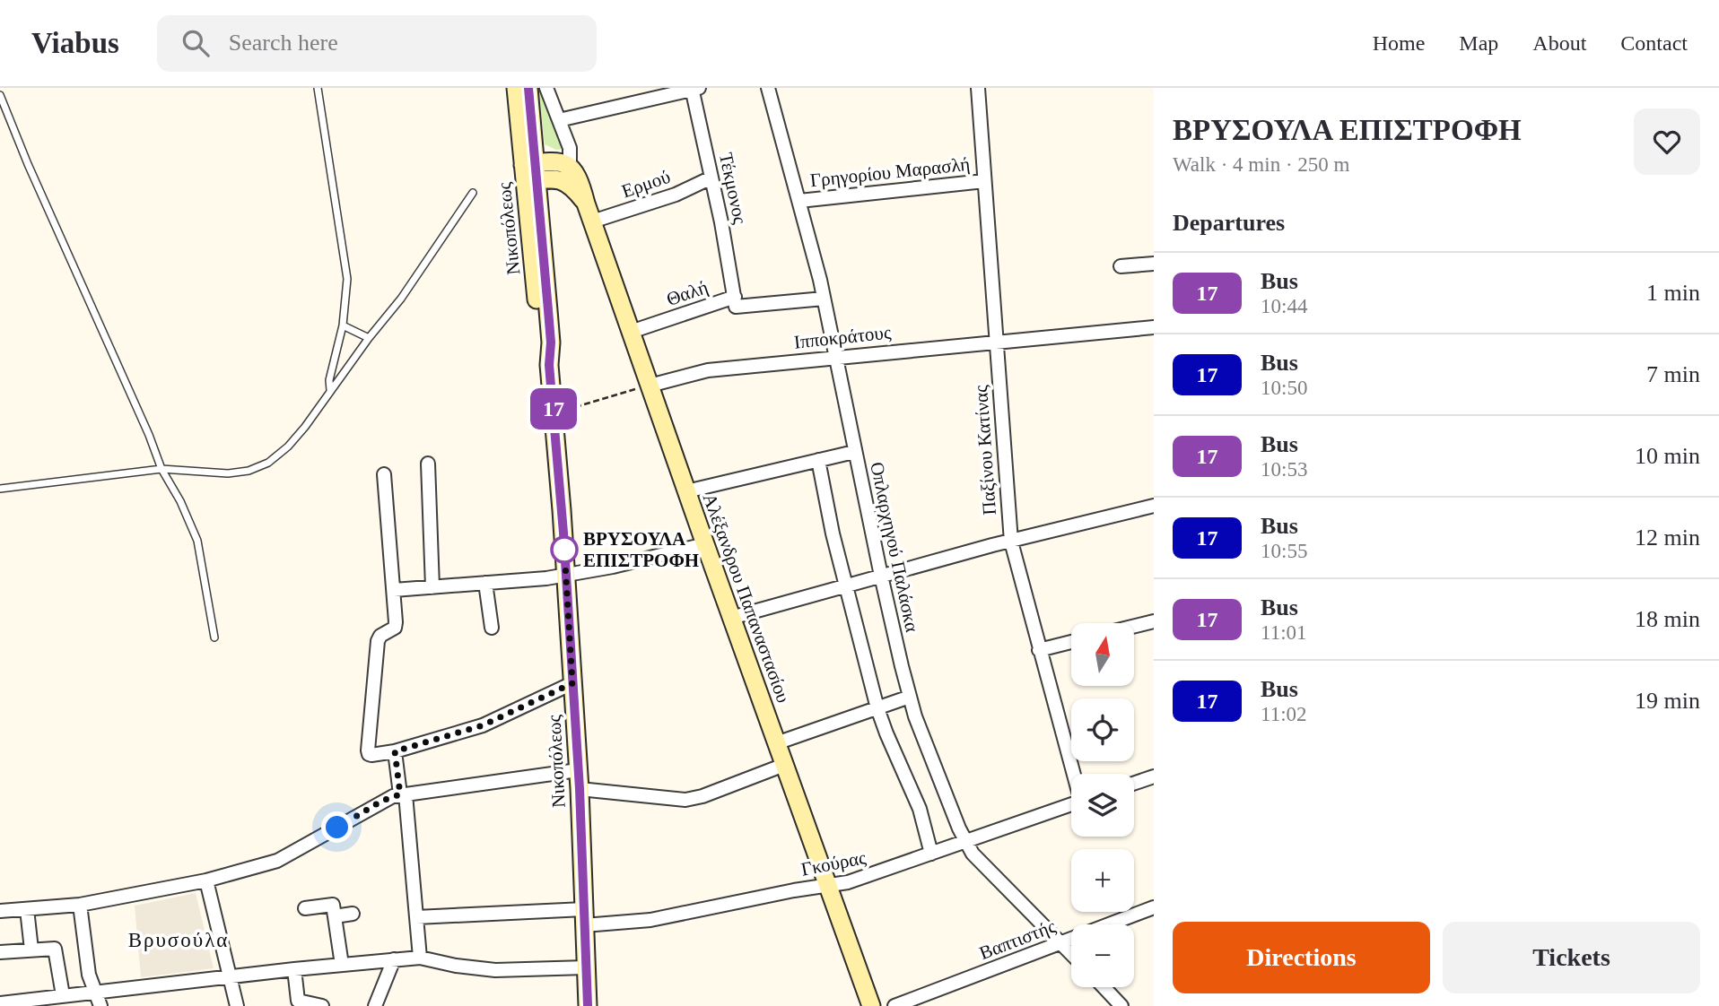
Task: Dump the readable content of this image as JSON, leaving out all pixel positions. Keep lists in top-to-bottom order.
{
  "streets": {
    "main road": ["Νικοπόλεως", "Αλέξανδρου Παπαναστασίου"],
    "street": [
      "Γρηγορίου Μαρασλή",
      "Ερμού",
      "Τέκμονος",
      "Θαλή",
      "Ιπποκράτους",
      "Παξίνου Κατίνας",
      "Οπλαρχηγού Παλάσκα",
      "Γκούρας",
      "Βαπτιστής"
    ]
  },
  "crossings": [
    ["Γρηγορίου Μαρασλή", "Παξίνου Κατίνας"],
    ["Γρηγορίου Μαρασλή", "Οπλαρχηγού Παλάσκα"],
    ["Ερμού", "Τέκμονος"],
    ["Ερμού", "Αλέξανδρου Παπαναστασίου"],
    ["Τέκμονος", "Θαλή"],
    ["Νικοπόλεως", "Γκούρας"],
    ["Θαλή", "Οπλαρχηγού Παλάσκα"],
    ["Θαλή", "Αλέξανδρου Παπαναστασίου"],
    ["Ιπποκράτους", "Παξίνου Κατίνας"],
    ["Ιπποκράτους", "Οπλαρχηγού Παλάσκα"],
    ["Ιπποκράτους", "Αλέξανδρου Παπαναστασίου"],
    ["Οπλαρχηγού Παλάσκα", "Γκούρας"],
    ["Οπλαρχηγού Παλάσκα", "Βαπτιστής"],
    ["Αλέξανδρου Παπαναστασίου", "Γκούρας"]
  ],
  "districts": ["Βρυσούλα"],
  "places": ["ΒΡΥΣΟΥΛΑ ΕΠΙΣΤΡΟΦΗ"],
  "lines": ["bus line 17"],
  "north": "top",
  "page": {
    "header": "Viabus",
    "search": "Search here",
    "nav": [
      "Home",
      "Map",
      "About",
      "Contact"
    ],
    "on_map": "17",
    "heading": [
      ["ΒΡΥΣΟΥΛΑ ΕΠΙΣΤΡΟΦΗ", "Walk · 4 min · 250 m"],
      "Departures"
    ],
    "list": [
      {
        "mark": "17",
        "name": "Bus",
        "note": "10:44",
        "value": "1 min"
      },
      {
        "mark": "17",
        "name": "Bus",
        "note": "10:50",
        "value": "7 min"
      },
      {
        "mark": "17",
        "name": "Bus",
        "note": "10:53",
        "value": "10 min"
      },
      {
        "mark": "17",
        "name": "Bus",
        "note": "10:55",
        "value": "12 min"
      },
      {
        "mark": "17",
        "name": "Bus",
        "note": "11:01",
        "value": "18 min"
      },
      {
        "mark": "17",
        "name": "Bus",
        "note": "11:02",
        "value": "19 min"
      }
    ],
    "map_buttons": ["+", "−"],
    "buttons": ["Directions", "Tickets"]
  }
}
